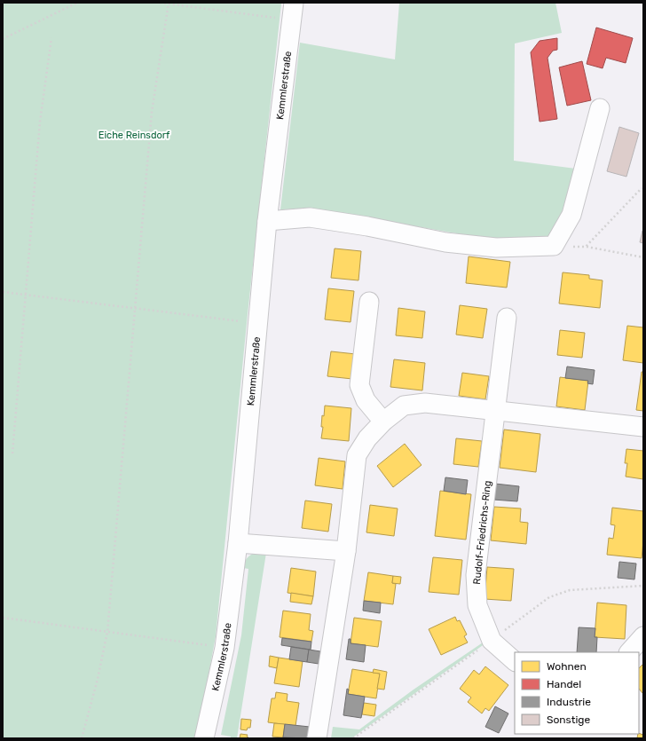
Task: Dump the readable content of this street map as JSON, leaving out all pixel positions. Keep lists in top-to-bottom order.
{
  "streets": {
    "street": ["Kemmlerstraße", "Rudolf-Friedrichs-Ring"]
  },
  "parks": ["Eiche Reinsdorf"],
  "legend": [
    "Wohnen",
    "Handel",
    "Industrie",
    "Sonstige"
  ]
}
